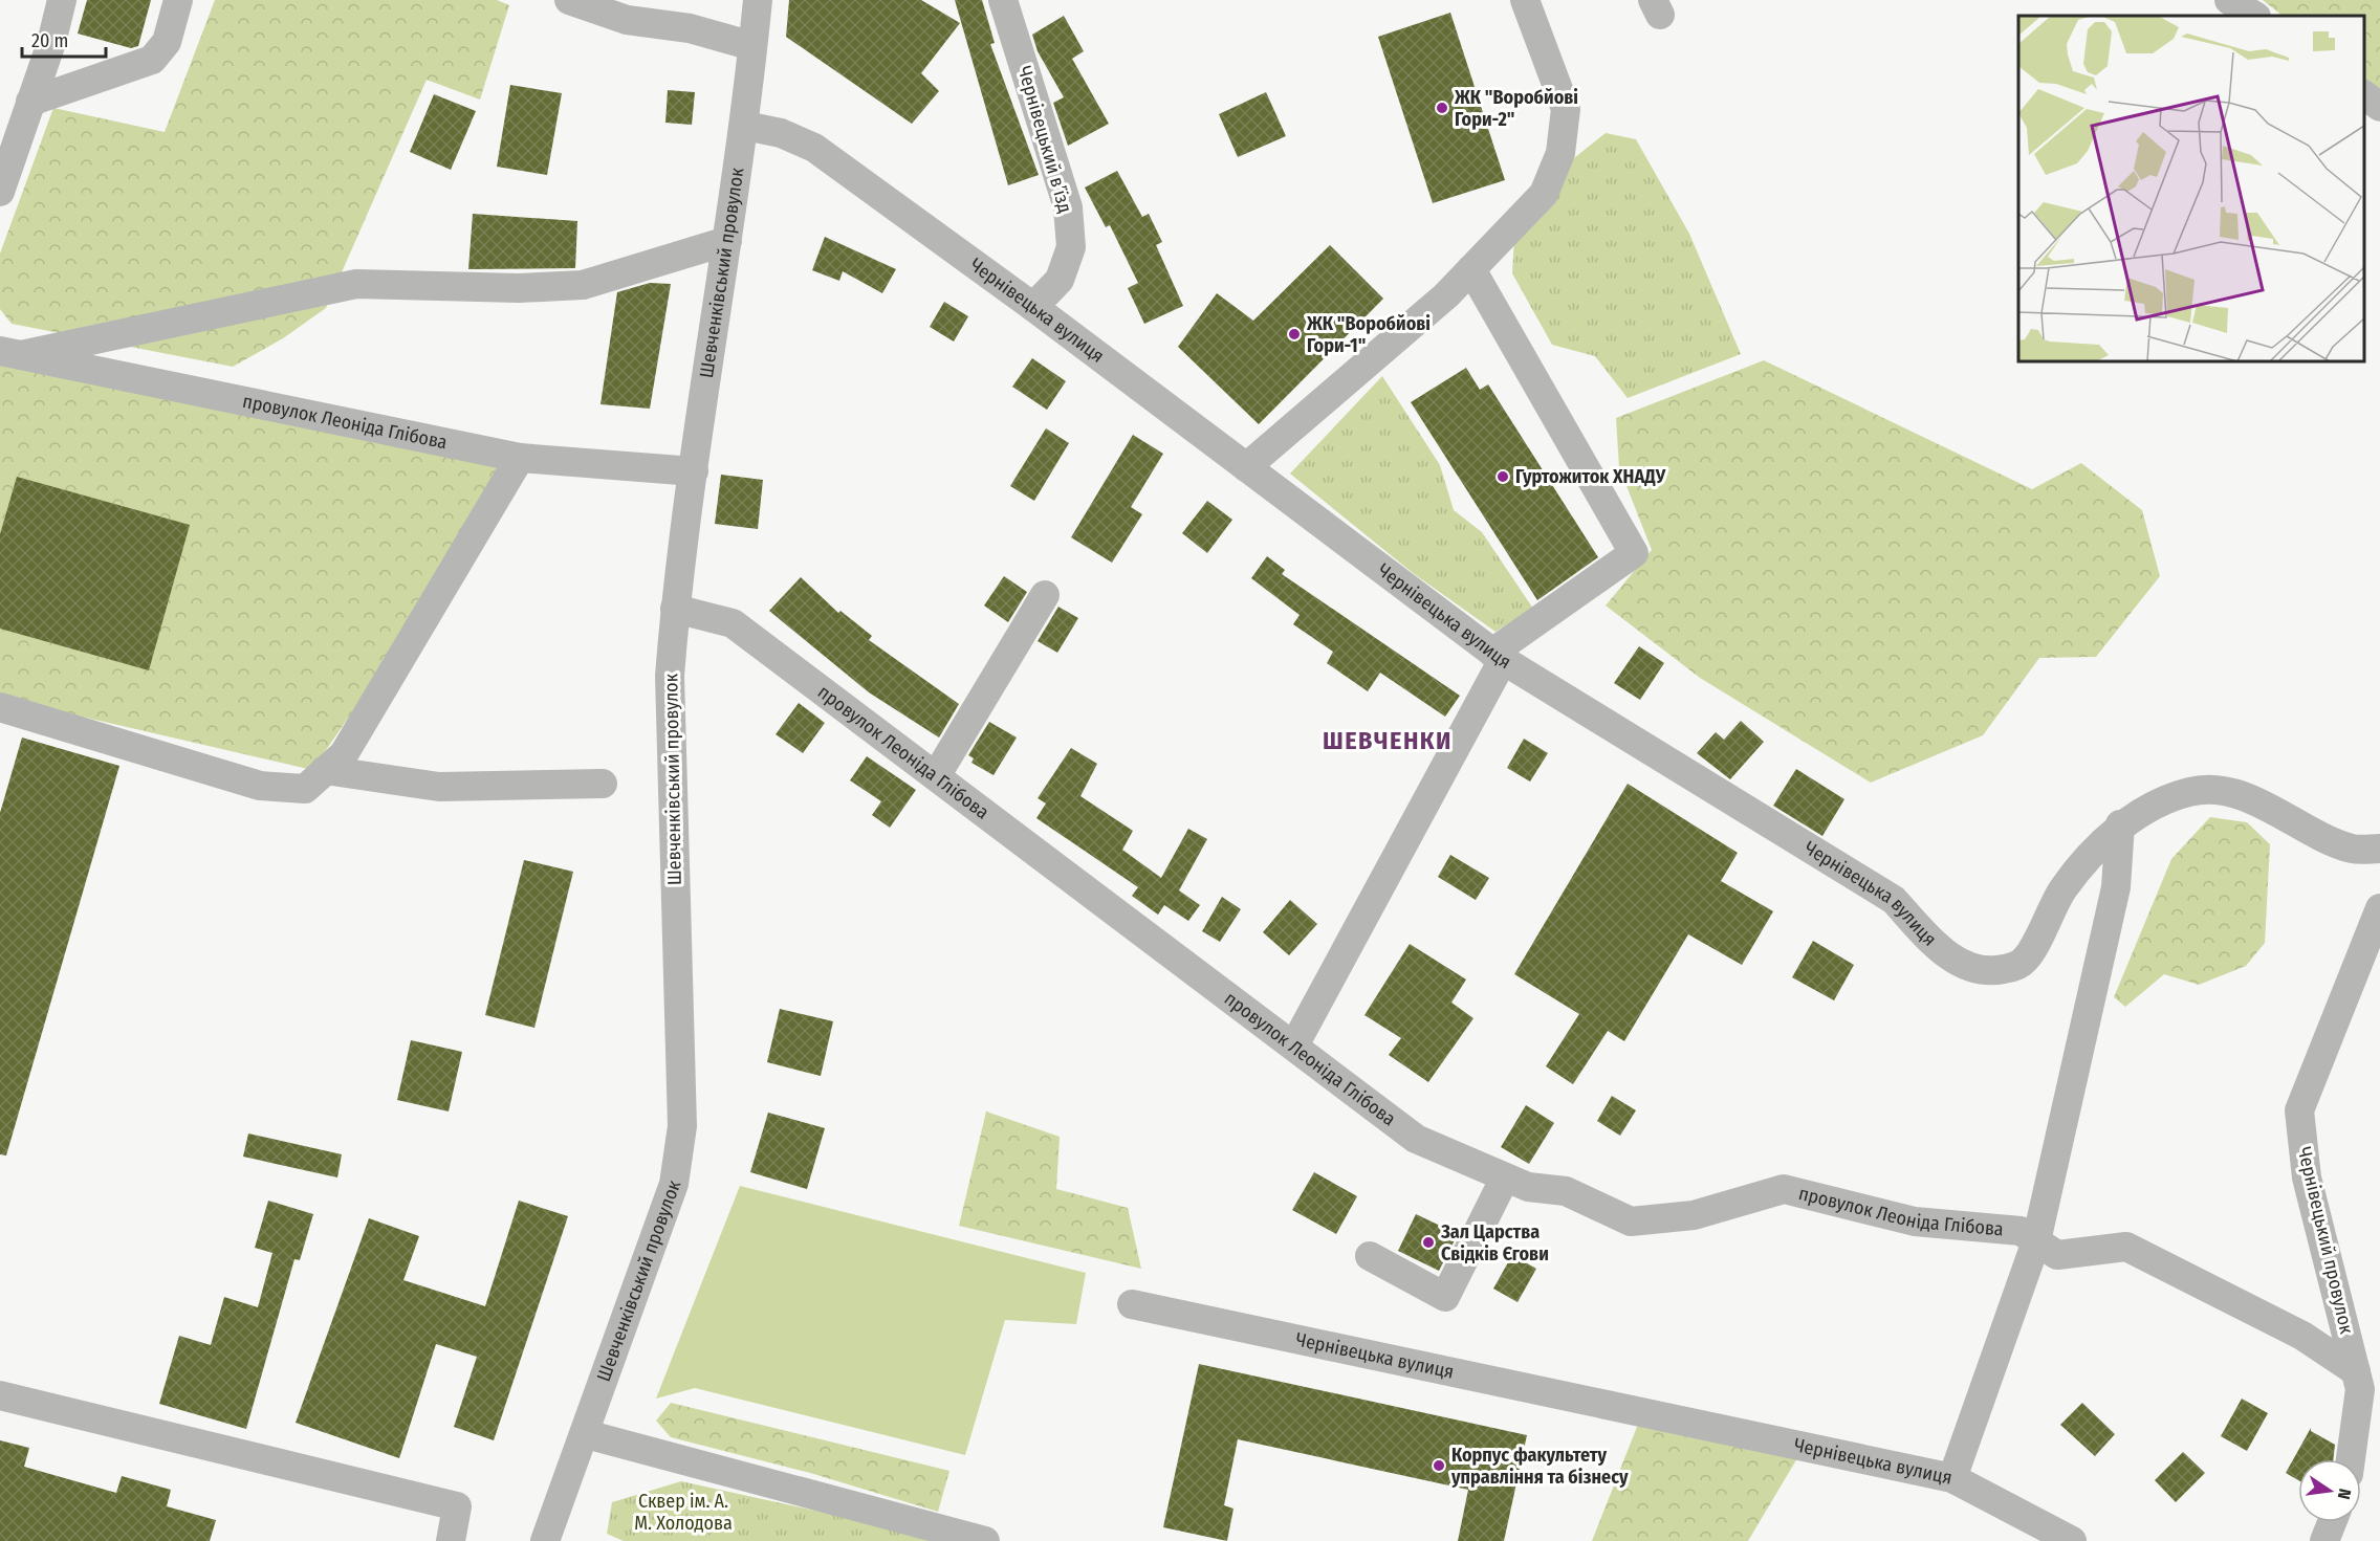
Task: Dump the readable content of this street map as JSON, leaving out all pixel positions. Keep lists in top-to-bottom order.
{
  "streets": {
    "street": [
      "Чернівецький вʼїзд",
      "Шевченківський провулок",
      "Чернівецька вулиця",
      "провулок Леоніда Глібова",
      "Чернівецький провулок"
    ]
  },
  "crossings": [
    ["Чернівецький вʼїзд", "Чернівецька вулиця"],
    ["Шевченківський провулок", "Чернівецька вулиця"],
    ["Шевченківський провулок", "провулок Леоніда Глібова"],
    ["Чернівецька вулиця", "провулок Леоніда Глібова"],
    ["провулок Леоніда Глібова", "Чернівецький провулок"]
  ],
  "districts": ["ШЕВЧЕНКИ"],
  "parks": ["Сквер ім. А. М. Холодова"],
  "places": [
    "ЖК \"Воробйові Гори-2\"",
    "ЖК \"Воробйові Гори-1\"",
    "Гуртожиток ХНАДУ",
    "Зал Царства Свідків Єгови",
    "Корпус факультету управління та бізнесу"
  ],
  "scale_bar": "20 m",
  "north": "right"
}
